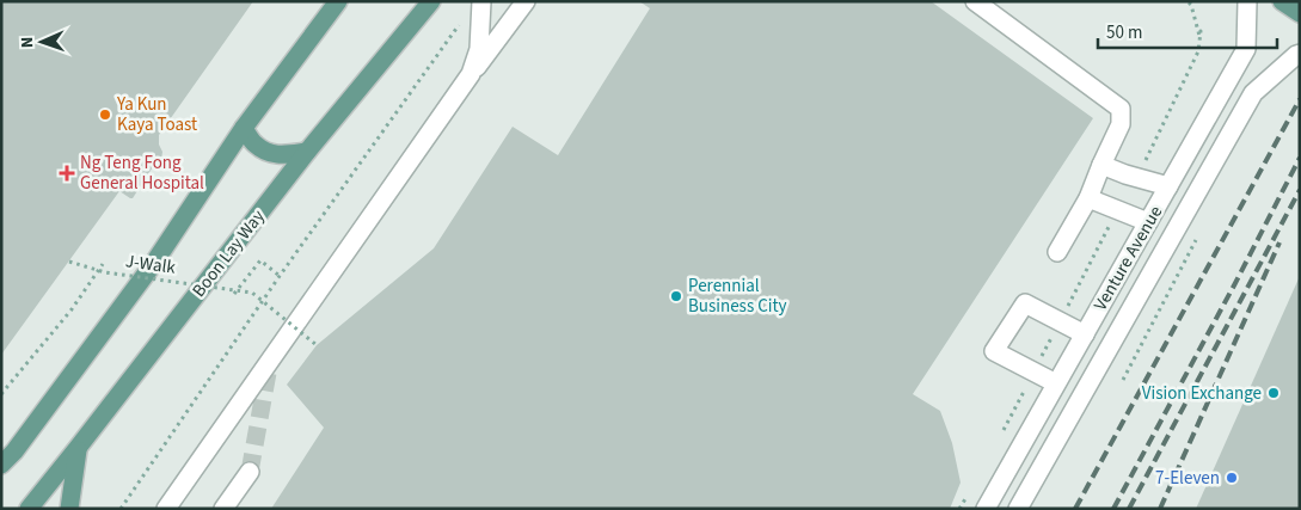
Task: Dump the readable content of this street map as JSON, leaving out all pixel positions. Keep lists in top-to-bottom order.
{
  "streets": {
    "main road": ["Boon Lay Way"],
    "street": ["Venture Avenue"],
    "path": ["J-Walk"]
  },
  "places": {
    "other": [
      "Ya Kun Kaya Toast",
      "Perennial Business City",
      "Vision Exchange",
      "7-Eleven"
    ],
    "health": ["Ng Teng Fong General Hospital"]
  },
  "scale_bar": "50 m",
  "north": "left"
}
